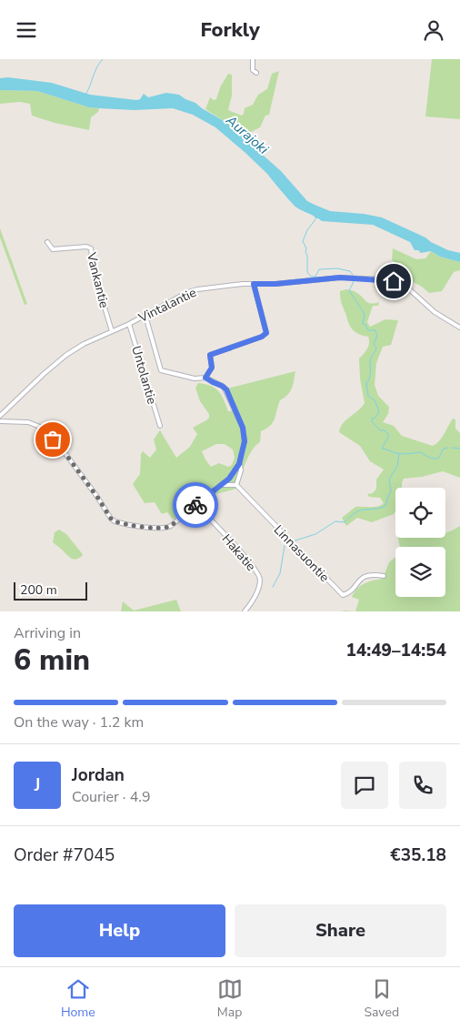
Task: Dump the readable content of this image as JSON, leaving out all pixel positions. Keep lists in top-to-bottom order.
{
  "streets": {
    "street": [
      "Vankantie",
      "Vintalantie",
      "Untolantie",
      "Hakatie",
      "Linnasuontie"
    ]
  },
  "crossings": [
    ["Vankantie", "Vintalantie"],
    ["Vintalantie", "Untolantie"]
  ],
  "water": ["Aurajoki"],
  "scale_bar": "200 m",
  "page": {
    "header": "Forkly",
    "scale": "200 m",
    "heading": ["6 min", "Arriving in", "14:49–14:54"],
    "panel": [
      "Jordan",
      "Courier · 4.9",
      "Order #7045",
      "€35.18"
    ],
    "bar": "On the way · 1.2 km",
    "round": "J",
    "buttons": ["Help", "Share"],
    "tabs": ["Home", "Map", "Saved"]
  }
}
